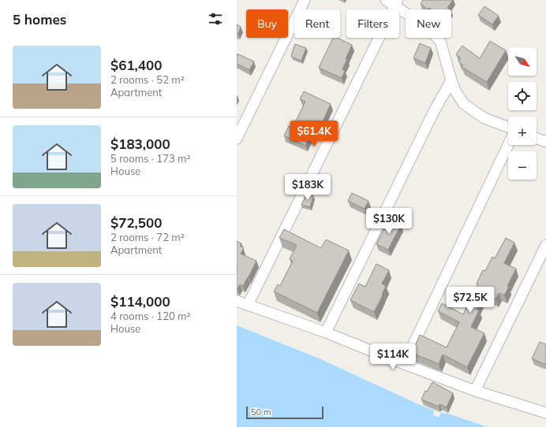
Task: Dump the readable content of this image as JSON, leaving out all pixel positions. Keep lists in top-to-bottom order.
{
  "scale_bar": "50 m",
  "north": "bottom right",
  "page": {
    "heading": "5 homes",
    "chip": [
      "Buy",
      "Rent",
      "Filters",
      "New"
    ],
    "list": [
      {
        "name": "$61,400",
        "note": "2 rooms · 52 m² · Apartment"
      },
      {
        "name": "$183,000",
        "note": "5 rooms · 173 m² · House"
      },
      {
        "name": "$72,500",
        "note": "2 rooms · 72 m² · Apartment"
      },
      {
        "name": "$114,000",
        "note": "4 rooms · 120 m² · House"
      }
    ],
    "map_buttons": ["+", "−"],
    "price": [
      "$61.4K",
      "$183K",
      "$130K",
      "$72.5K",
      "$114K"
    ],
    "scale": "50 m"
  }
}
